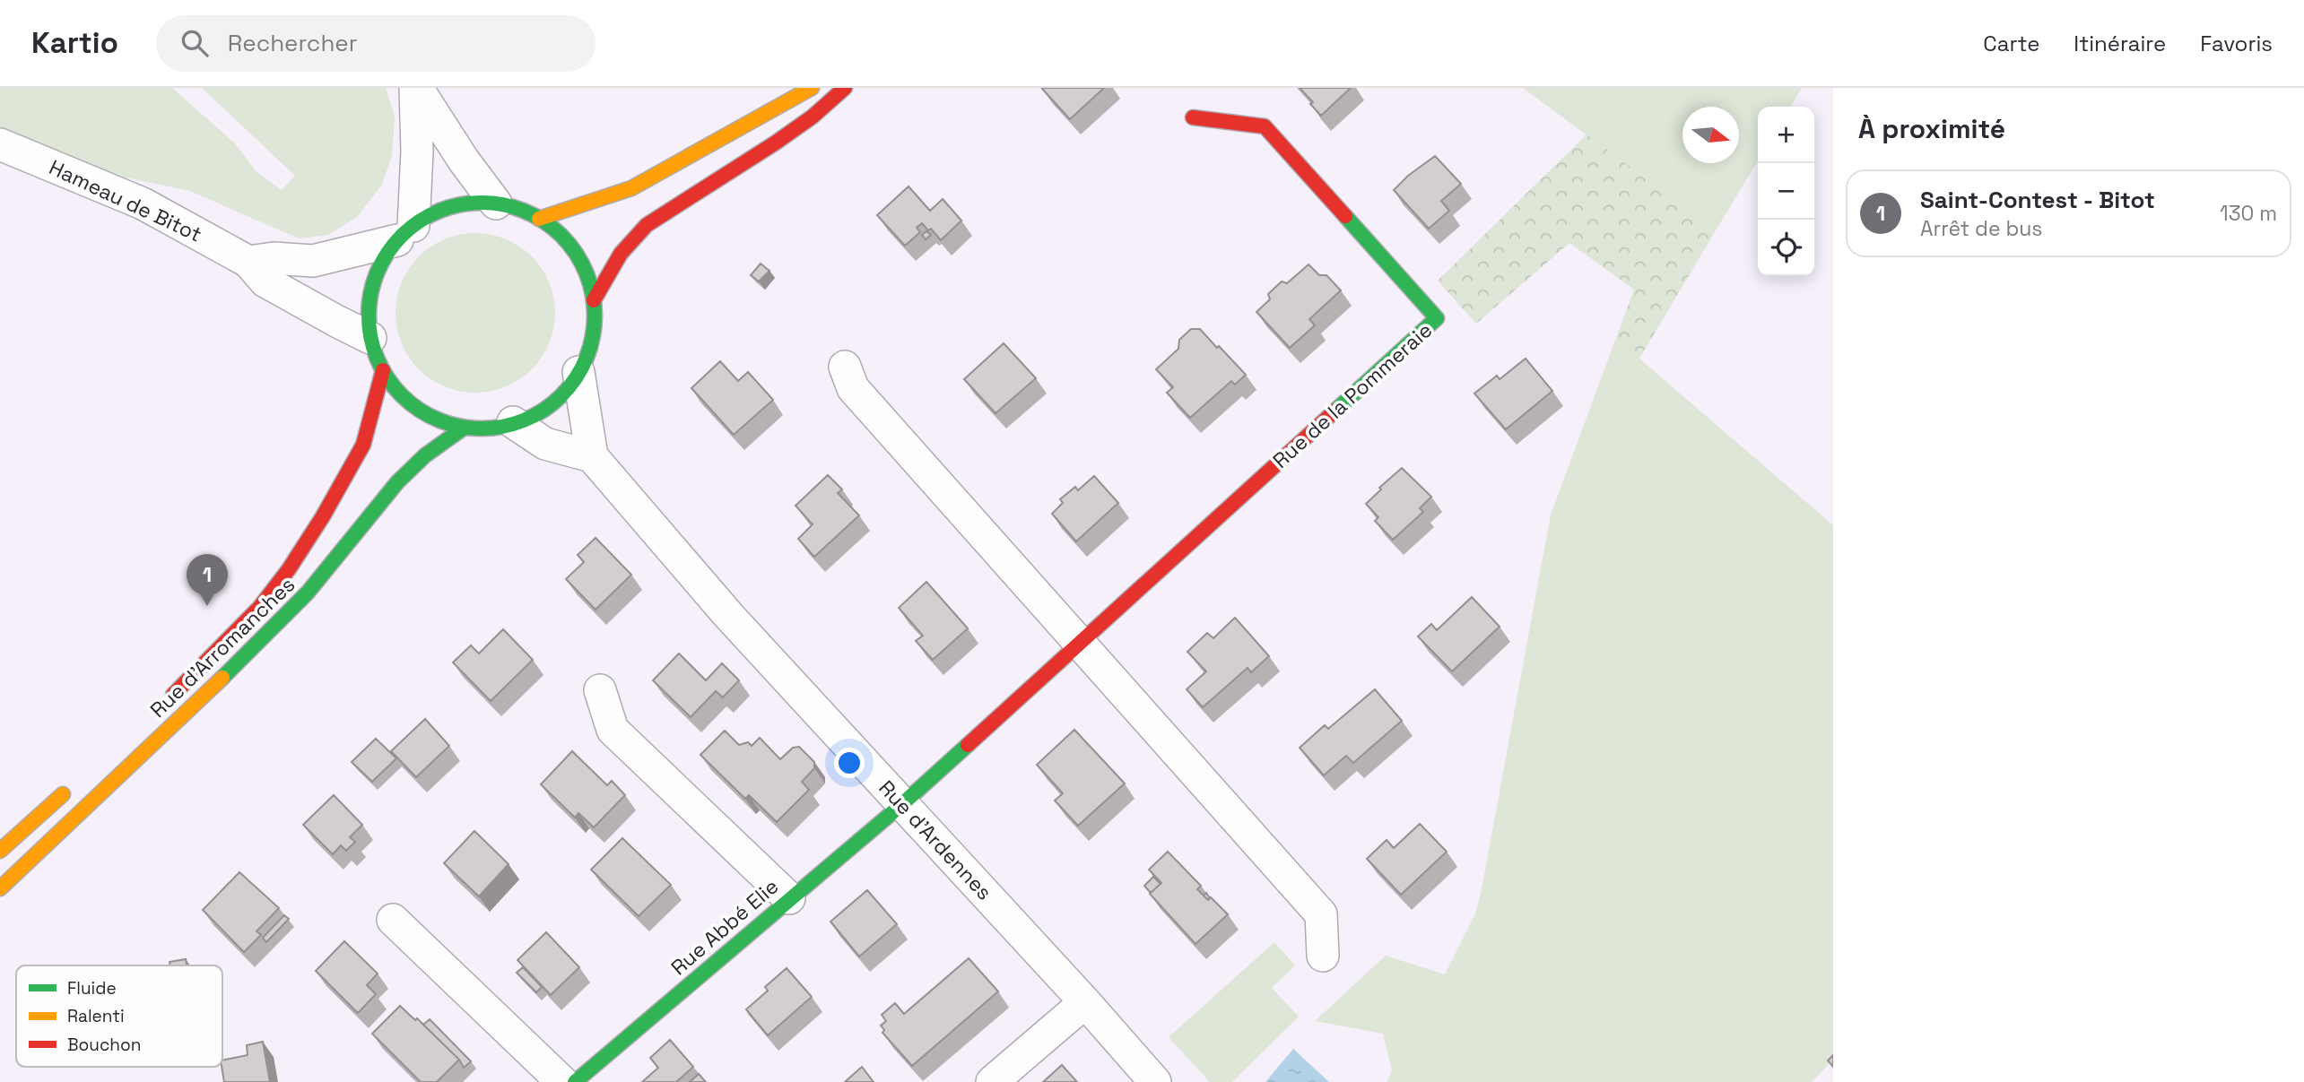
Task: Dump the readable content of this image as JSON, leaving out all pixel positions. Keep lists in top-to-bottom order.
{
  "streets": {
    "main road": ["Rue de la Pommeraie", "Rue d'Arromanches", "Rue Abbé Elie"],
    "street": ["Hameau de Bitot", "Rue d'Ardennes"]
  },
  "crossings": [
    ["Rue de la Pommeraie", "Rue d'Ardennes"],
    ["Rue de la Pommeraie", "Rue Abbé Elie"],
    ["Rue d'Ardennes", "Rue Abbé Elie"]
  ],
  "legend": ["Fluide", "Ralenti", "Bouchon"],
  "north": "right",
  "page": {
    "header": "Kartio",
    "search": "Rechercher",
    "nav": ["Carte", "Itinéraire", "Favoris"],
    "heading": "À proximité",
    "map_buttons": ["+", "−"],
    "list": [
      {
        "mark": "1",
        "name": "Saint-Contest - Bitot",
        "note": "Arrêt de bus",
        "value": "130 m"
      }
    ],
    "pins": "1"
  }
}
